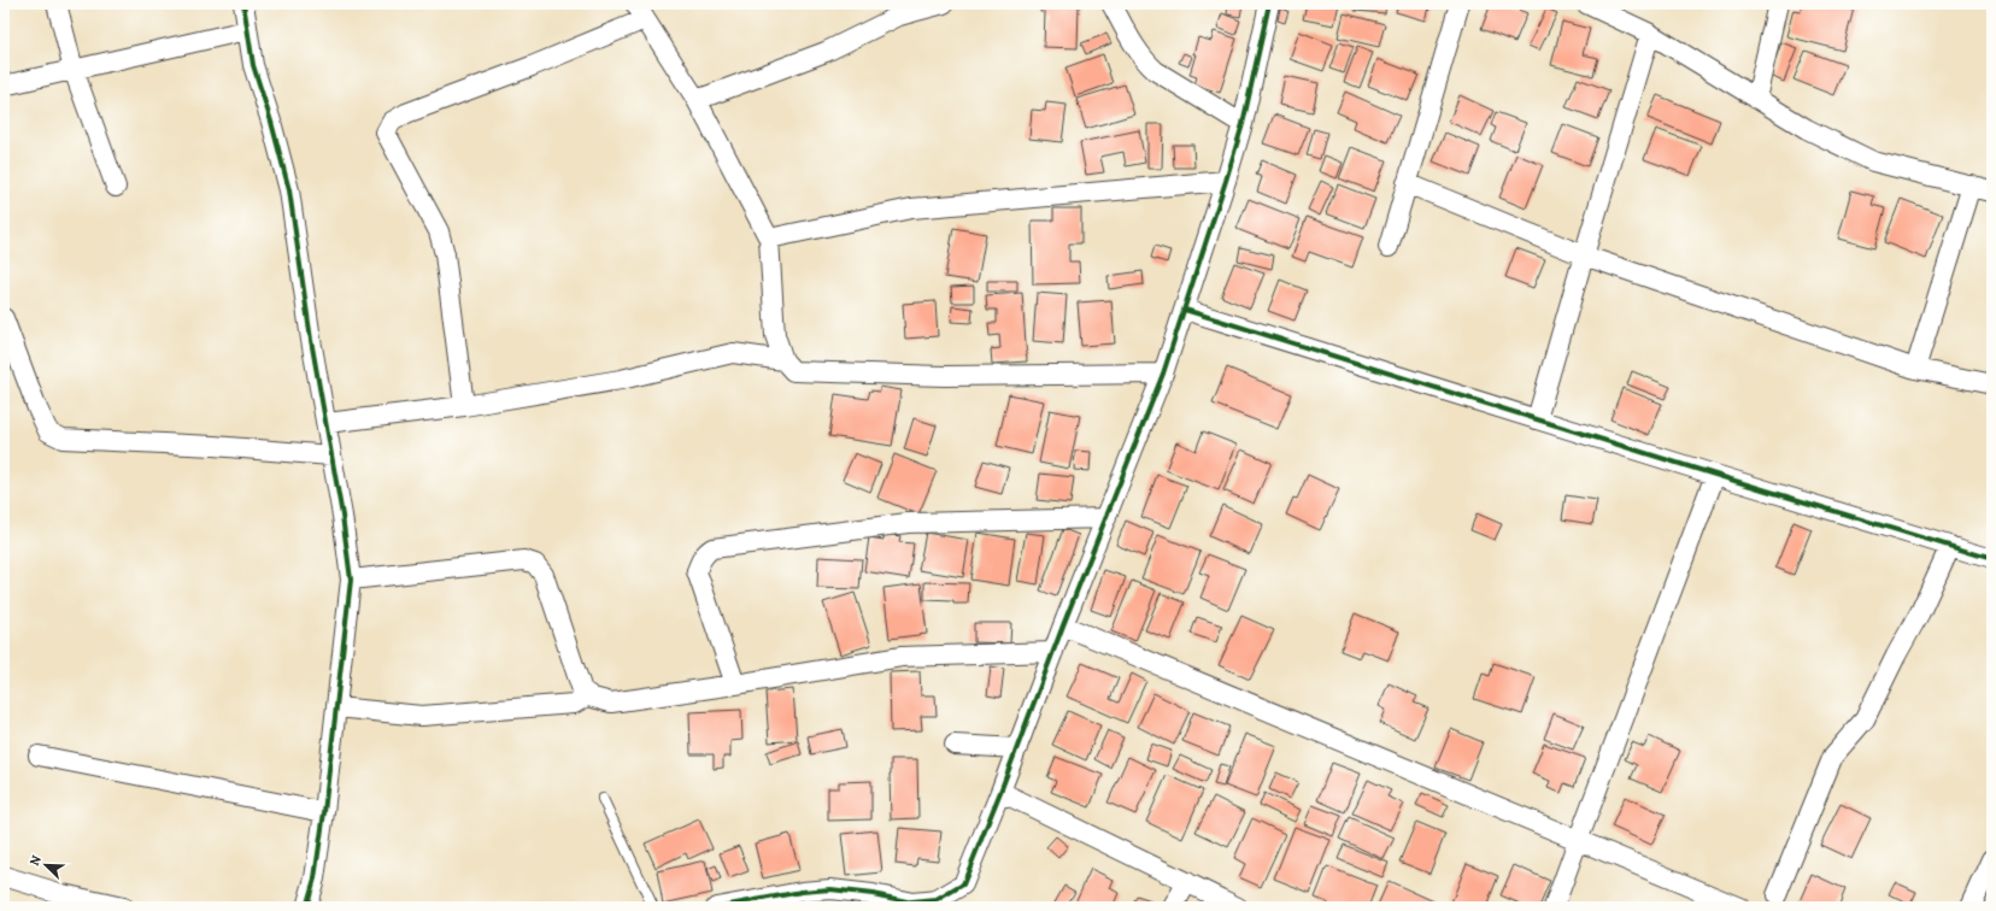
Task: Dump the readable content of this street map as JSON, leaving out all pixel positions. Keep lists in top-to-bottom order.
{
  "north": "top left"
}
